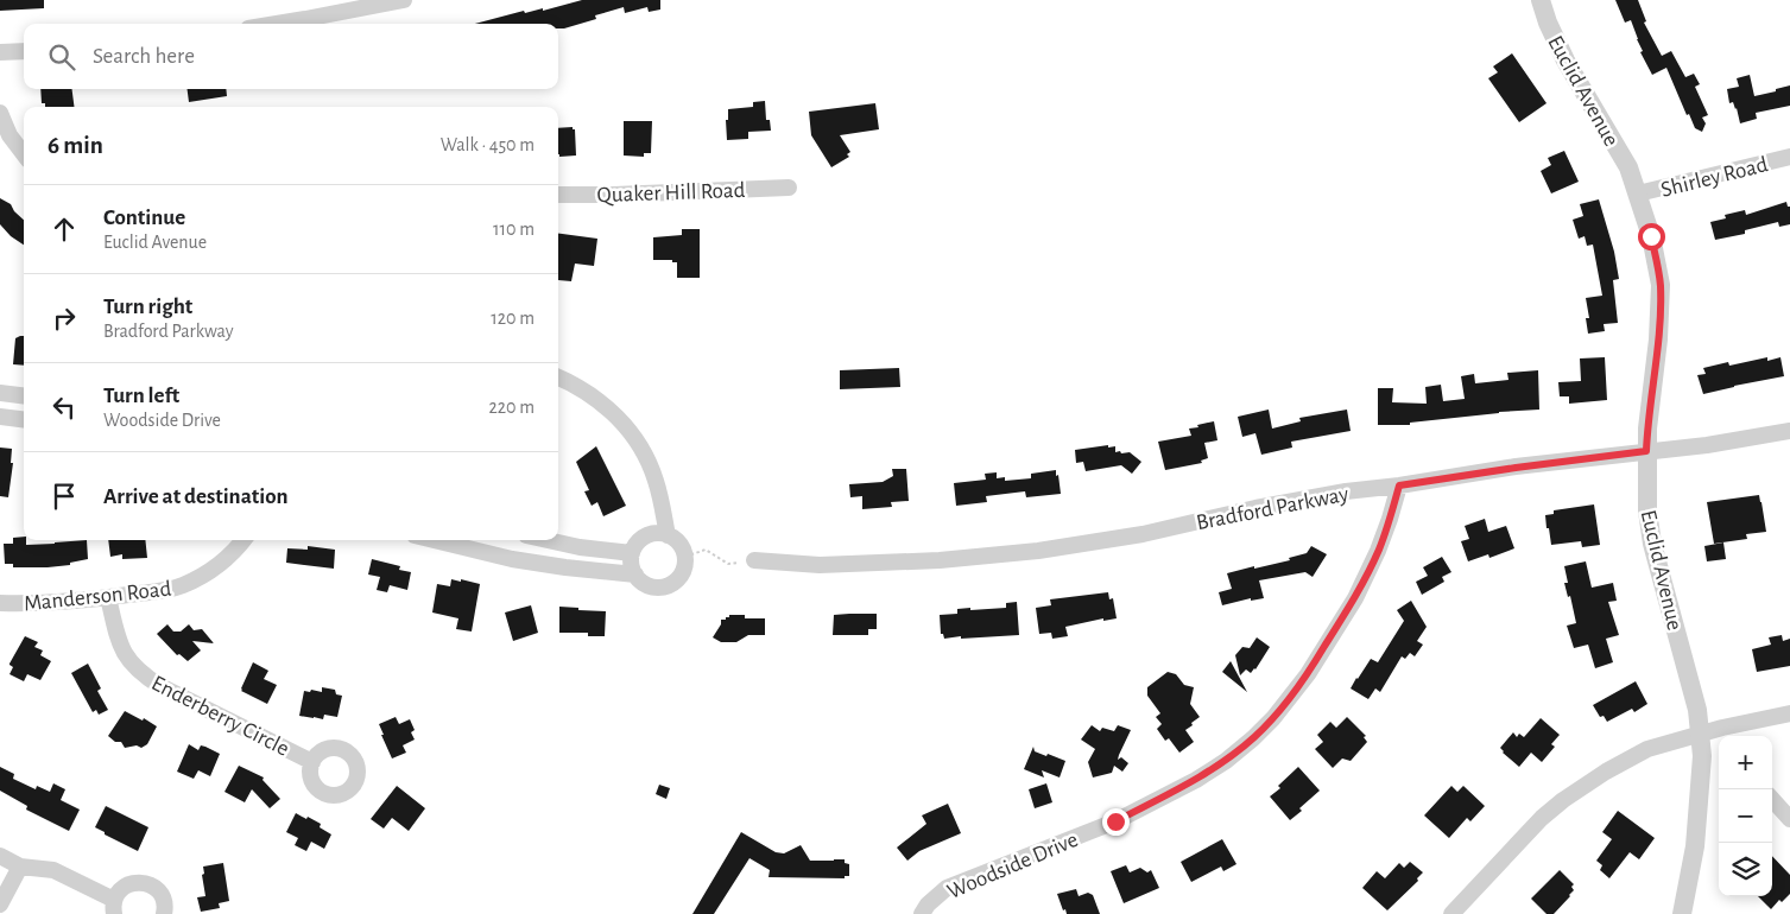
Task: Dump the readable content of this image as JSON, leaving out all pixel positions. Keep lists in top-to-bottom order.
{
  "streets": {
    "street": [
      "Euclid Avenue",
      "Shirley Road",
      "Quaker Hill Road",
      "Bradford Parkway",
      "Manderson Road",
      "Enderberry Circle",
      "Woodside Drive"
    ]
  },
  "crossings": [
    ["Euclid Avenue", "Shirley Road"],
    ["Euclid Avenue", "Bradford Parkway"],
    ["Bradford Parkway", "Woodside Drive"],
    ["Manderson Road", "Enderberry Circle"]
  ],
  "page": {
    "search": "Search here",
    "heading": ["6 min", "Walk · 450 m"],
    "list": [
      ["Continue", "Euclid Avenue", "110 m"],
      ["Turn right", "Bradford Parkway", "120 m"],
      ["Turn left", "Woodside Drive", "220 m"],
      "Arrive at destination"
    ],
    "map_buttons": ["+", "−"]
  }
}
